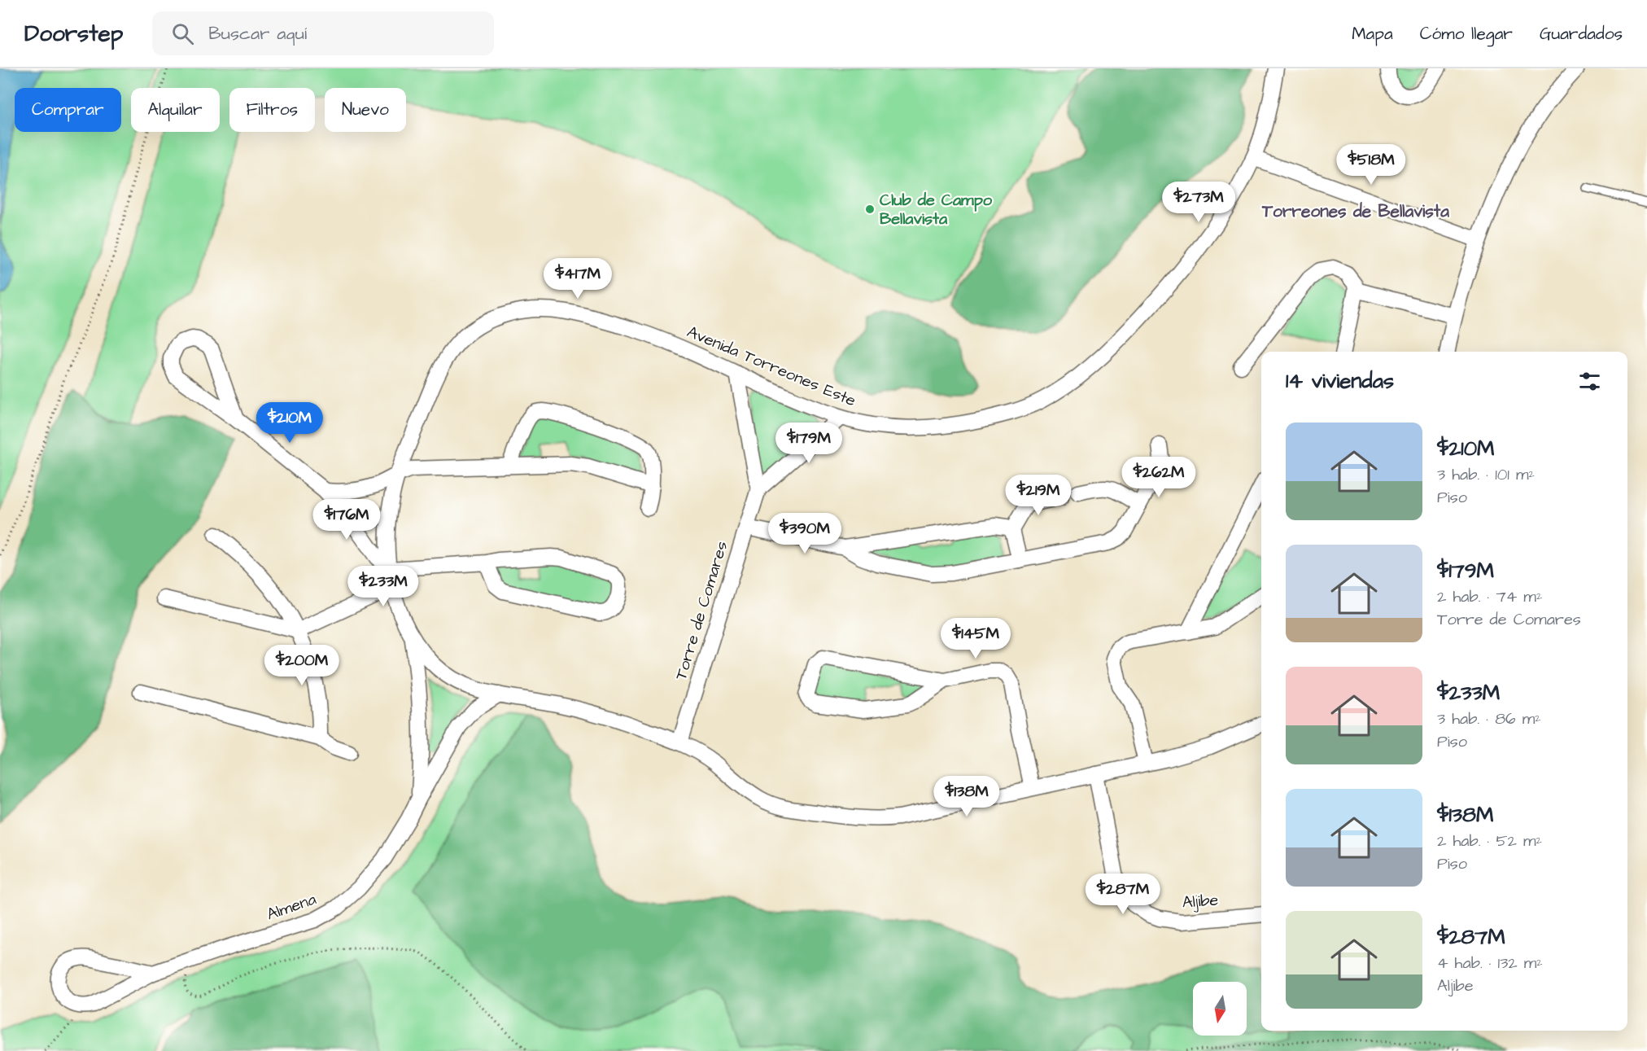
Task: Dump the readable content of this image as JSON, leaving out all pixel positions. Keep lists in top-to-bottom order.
{
  "streets": {
    "street": [
      "Avenida Torreones Este",
      "Torre de Comares",
      "Aljibe",
      "Almena"
    ]
  },
  "crossings": [
    ["Avenida Torreones Este", "Torre de Comares"],
    ["Avenida Torreones Este", "Almena"]
  ],
  "districts": ["Torreones de Bellavista"],
  "places": ["Club de Campo Bellavista"],
  "north": "bottom",
  "page": {
    "header": "Doorstep",
    "search": "Buscar aquí",
    "nav": ["Mapa", "Cómo llegar", "Guardados"],
    "chip": [
      "Comprar",
      "Alquilar",
      "Filtros",
      "Nuevo"
    ],
    "price": [
      "$518M",
      "$273M",
      "$417M",
      "$210M",
      "$179M",
      "$262M",
      "$219M",
      "$176M",
      "$390M",
      "$233M",
      "$145M",
      "$200M",
      "$138M",
      "$287M"
    ],
    "heading": "14 viviendas",
    "list": [
      {
        "name": "$210M",
        "note": "3 hab. · 101 m² · Piso"
      },
      {
        "name": "$179M",
        "note": "2 hab. · 74 m² · Torre de Comares"
      },
      {
        "name": "$233M",
        "note": "3 hab. · 86 m² · Piso"
      },
      {
        "name": "$138M",
        "note": "2 hab. · 52 m² · Piso"
      },
      {
        "name": "$287M",
        "note": "4 hab. · 132 m² · Aljibe"
      }
    ]
  }
}
